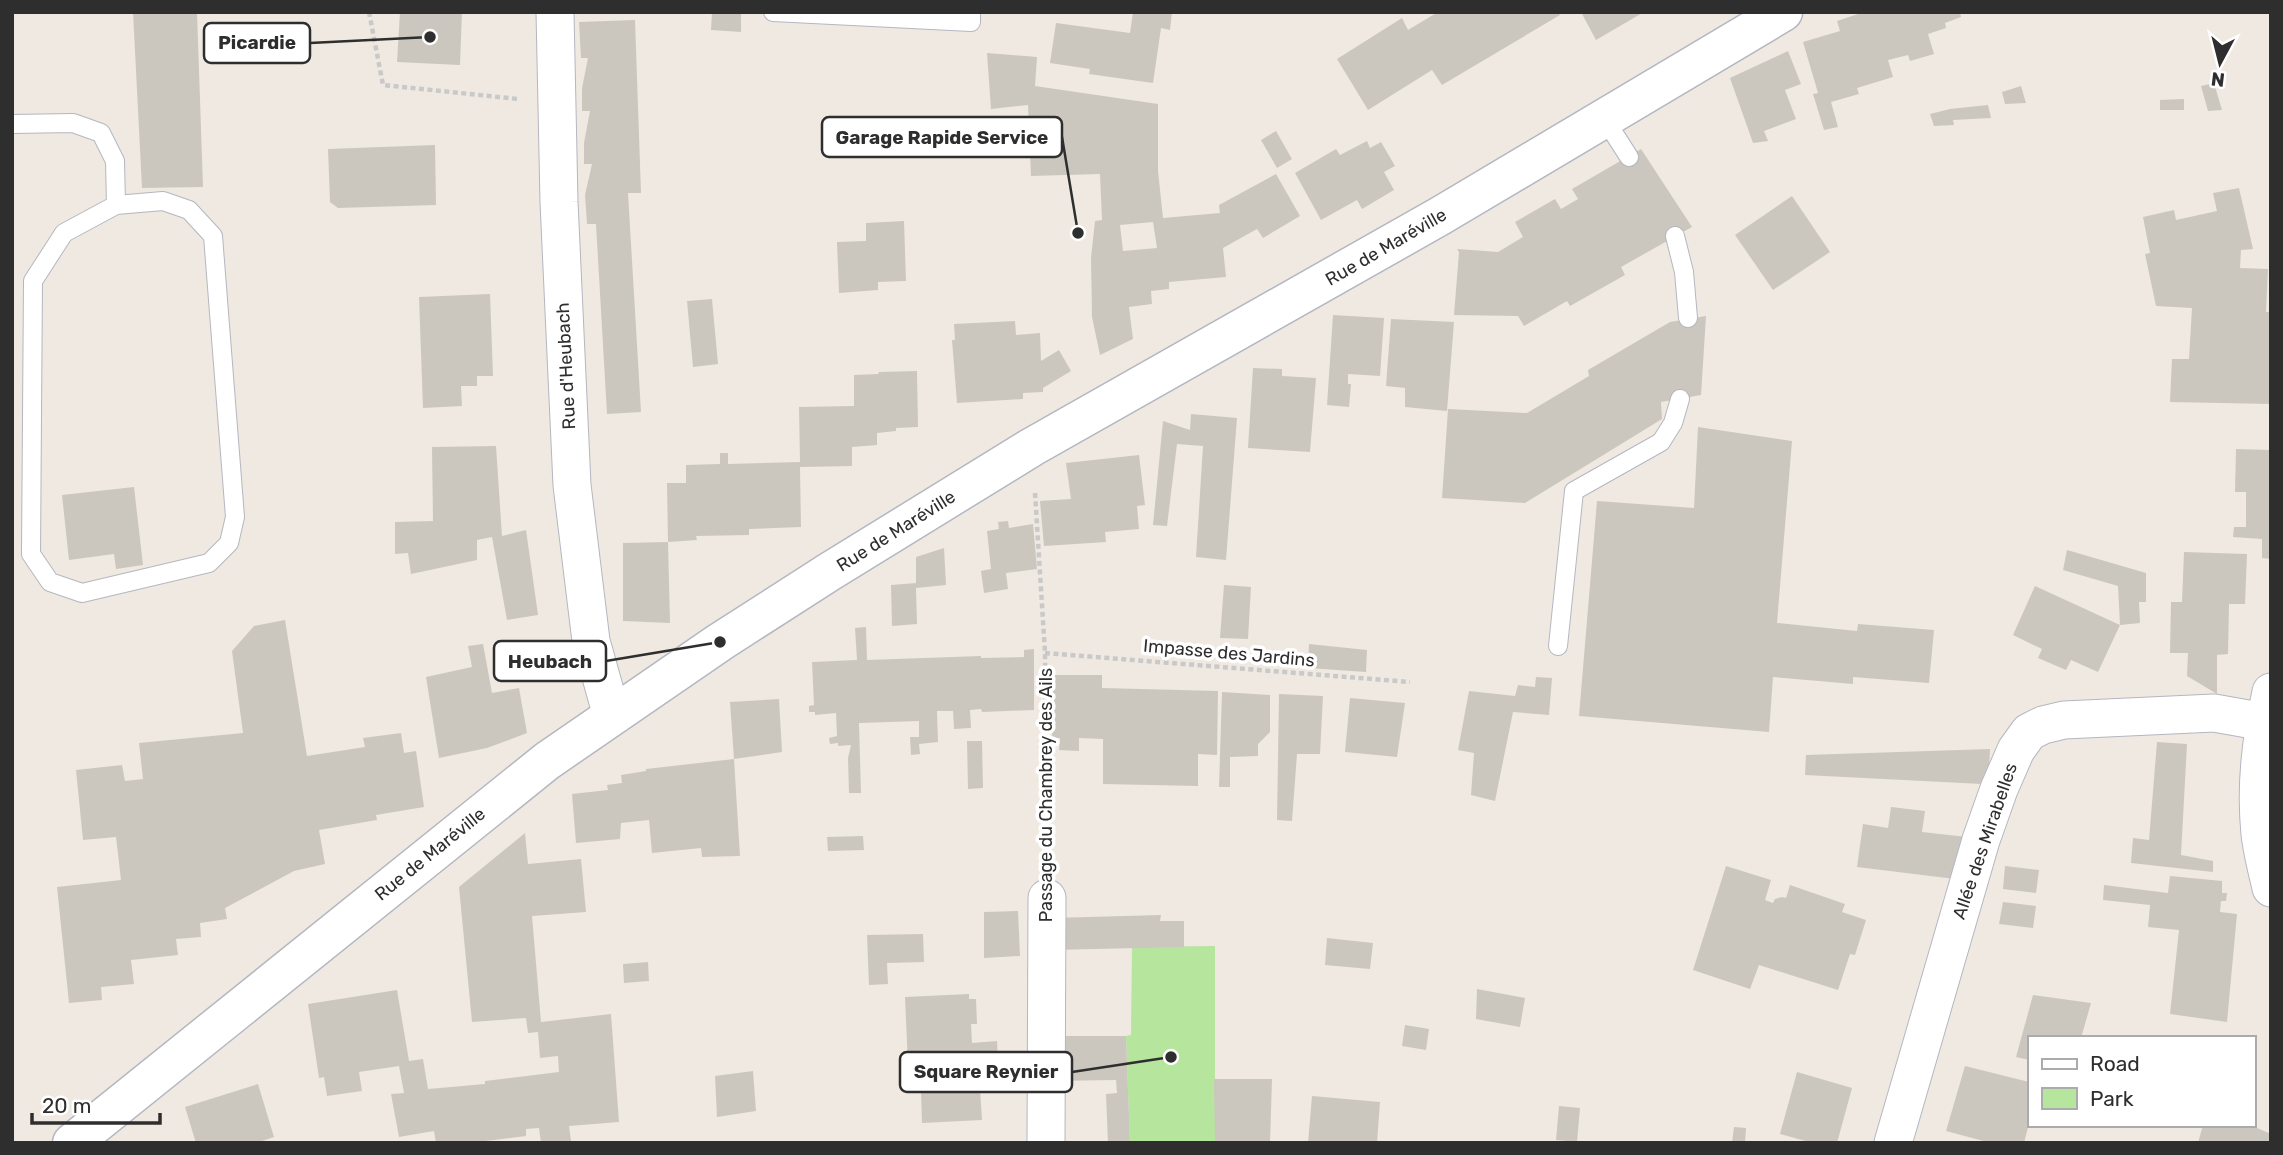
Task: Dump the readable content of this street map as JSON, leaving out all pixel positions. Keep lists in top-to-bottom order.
{
  "streets": {
    "main road": ["Rue de Maréville"],
    "street": ["Rue d'Heubach", "Passage du Chambrey des Ails", "Allée des Mirabelles"],
    "path": ["Impasse des Jardins"]
  },
  "crossings": [
    ["Rue de Maréville", "Rue d'Heubach"],
    ["Rue de Maréville", "Passage du Chambrey des Ails"],
    ["Impasse des Jardins", "Passage du Chambrey des Ails"]
  ],
  "places": [
    "Picardie",
    "Garage Rapide Service",
    "Heubach",
    "Square Reynier"
  ],
  "legend": ["Road", "Park"],
  "scale_bar": "20 m",
  "north": "bottom"
}
